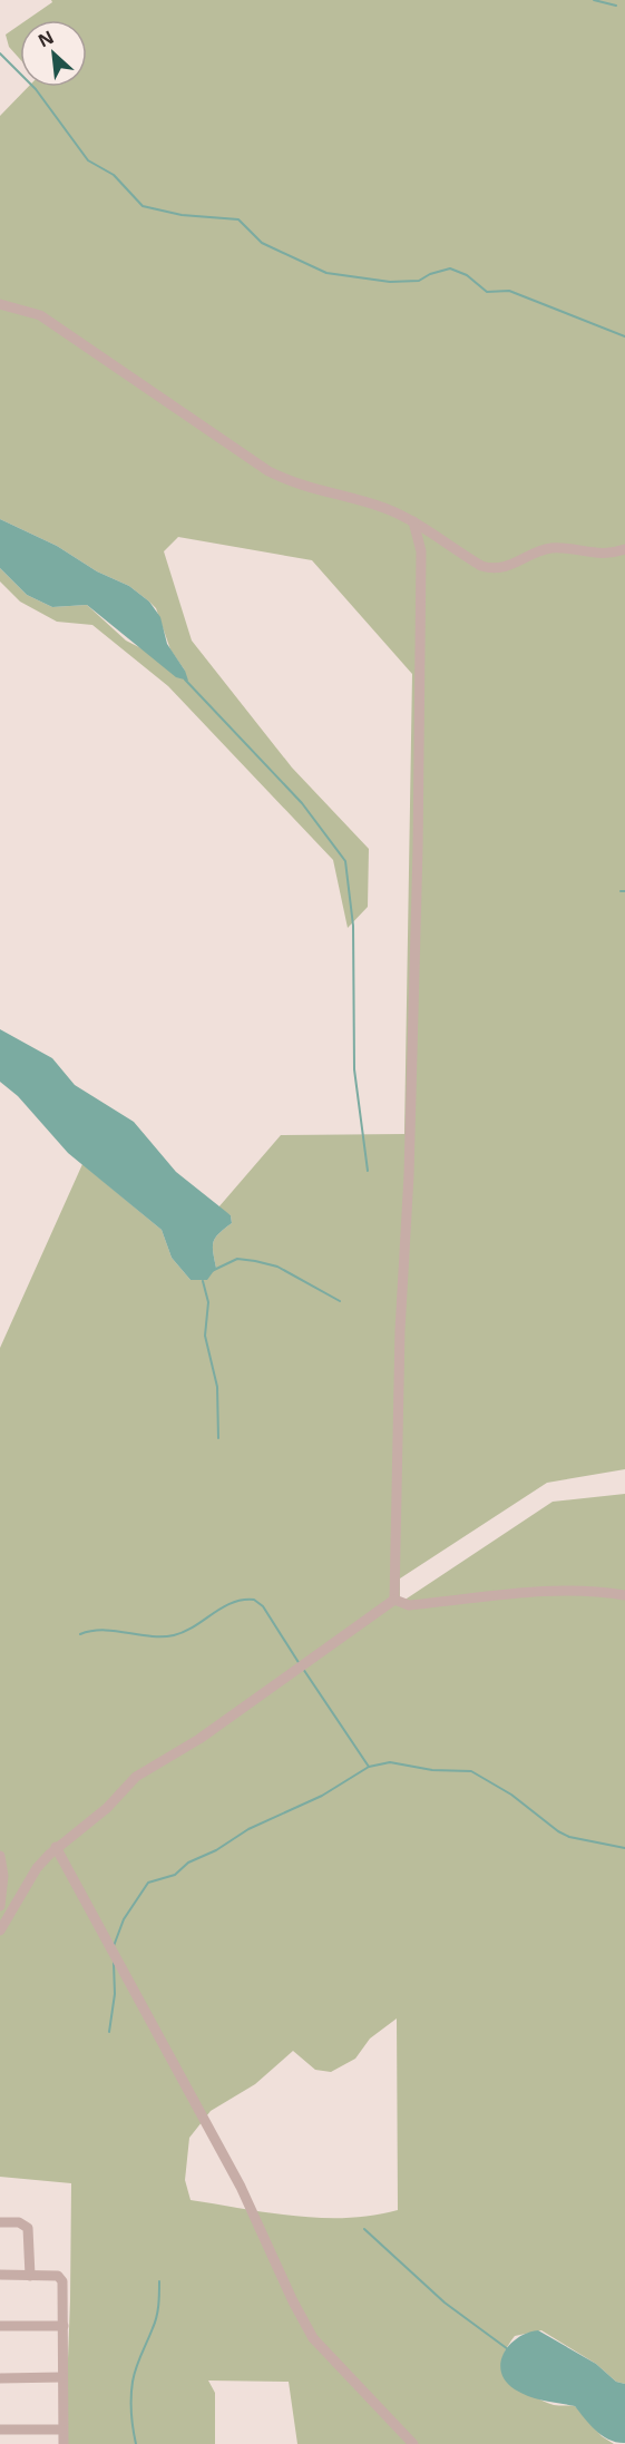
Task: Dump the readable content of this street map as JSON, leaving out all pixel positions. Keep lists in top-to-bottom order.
{
  "north": "top left"
}
